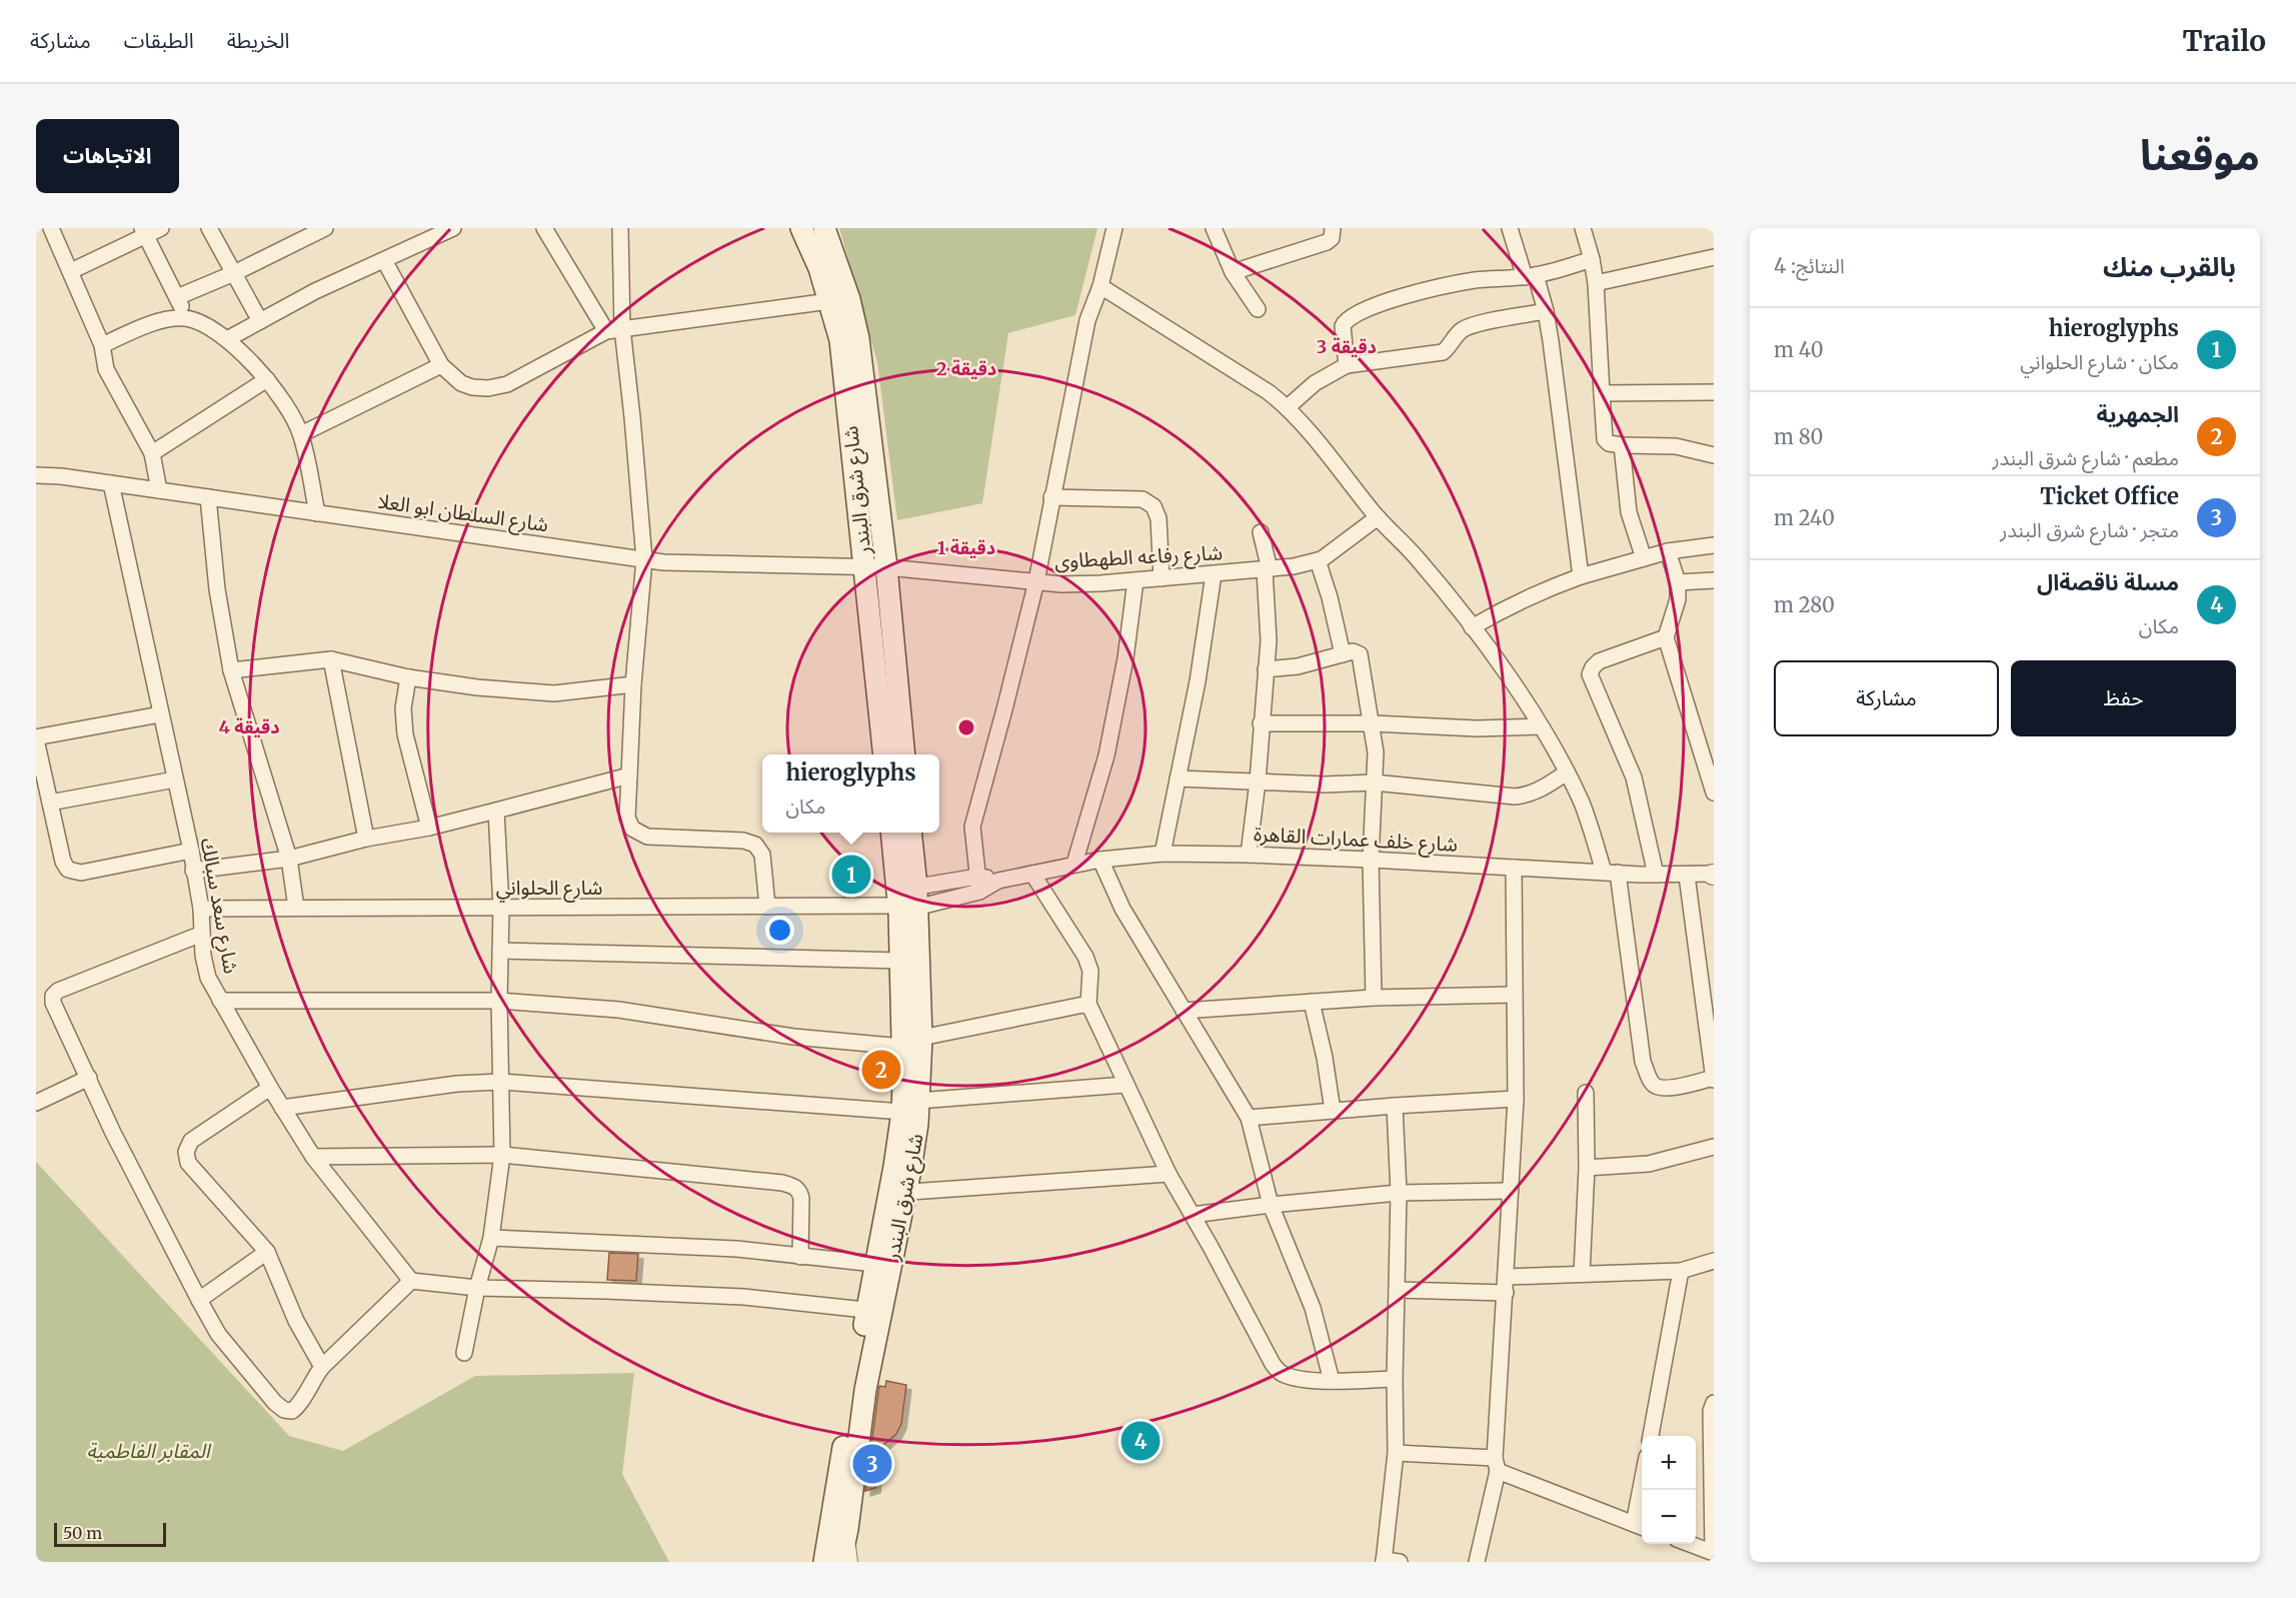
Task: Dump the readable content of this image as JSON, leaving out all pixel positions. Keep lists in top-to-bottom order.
{
  "streets": {
    "main road": ["شارع شرق البندر"],
    "street": [
      "شارع السلطان ابو العلا",
      "شارع رفاعه الطهطاوى",
      "شارع خلف عمارات القاهرة",
      "شارع الحلواني",
      "شارع سعد سبالك"
    ]
  },
  "crossings": [
    ["شارع شرق البندر", "شارع السلطان ابو العلا"],
    ["شارع شرق البندر", "شارع رفاعه الطهطاوى"],
    ["شارع شرق البندر", "شارع خلف عمارات القاهرة"],
    ["شارع شرق البندر", "شارع الحلواني"],
    ["شارع السلطان ابو العلا", "شارع رفاعه الطهطاوى"],
    ["شارع السلطان ابو العلا", "شارع سعد سبالك"],
    ["شارع خلف عمارات القاهرة", "شارع الحلواني"],
    ["شارع الحلواني", "شارع سعد سبالك"]
  ],
  "parks": ["المقابر الفاطمية"],
  "scale_bar": "50 m",
  "page": {
    "header": "Trailo",
    "nav": ["الخريطة", "الطبقات", "مشاركة"],
    "title": "موقعنا",
    "buttons": [
      "الاتجاهات",
      ["حفظ", "مشاركة"]
    ],
    "heading": ["بالقرب منك", "النتائج: 4"],
    "list": [
      {
        "mark": "1",
        "name": "hieroglyphs",
        "note": "مكان · شارع الحلواني",
        "value": "40 m"
      },
      {
        "mark": "2",
        "name": "الجمهرية",
        "note": "مطعم · شارع شرق البندر",
        "value": "80 m"
      },
      {
        "mark": "3",
        "name": "Ticket Office",
        "note": "متجر · شارع شرق البندر",
        "value": "240 m"
      },
      {
        "mark": "4",
        "name": "مسلة ناقصةال",
        "note": "مكان",
        "value": "280 m"
      }
    ],
    "popup": ["hieroglyphs", "مكان"],
    "pins": [
      "1",
      "2",
      "4",
      "3"
    ],
    "map_buttons": ["+", "−"],
    "scale": "50 m"
  },
  "rings": [
    "3 دقيقة",
    "2 دقيقة",
    "1 دقيقة",
    "4 دقيقة"
  ]
}
